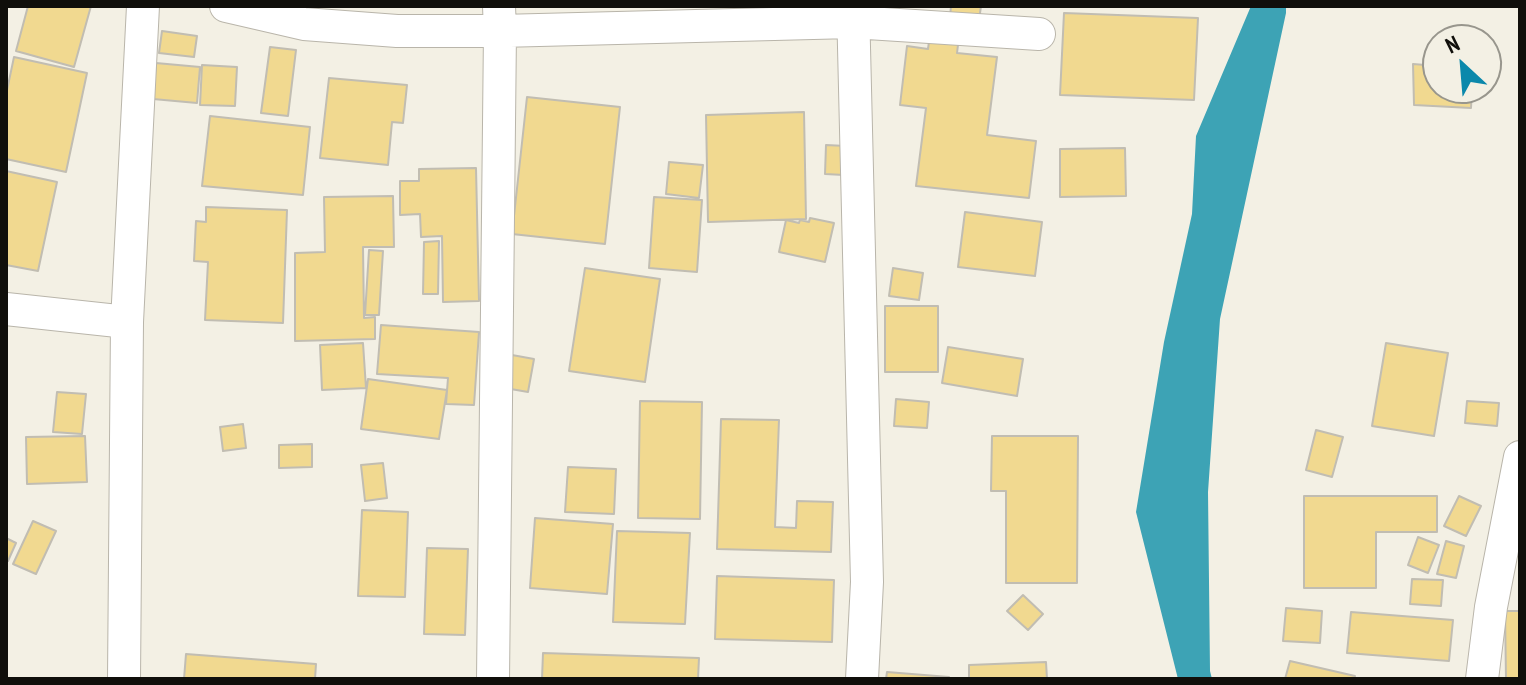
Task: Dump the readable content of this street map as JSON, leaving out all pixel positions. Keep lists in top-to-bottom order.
{
  "north": "top left"
}
